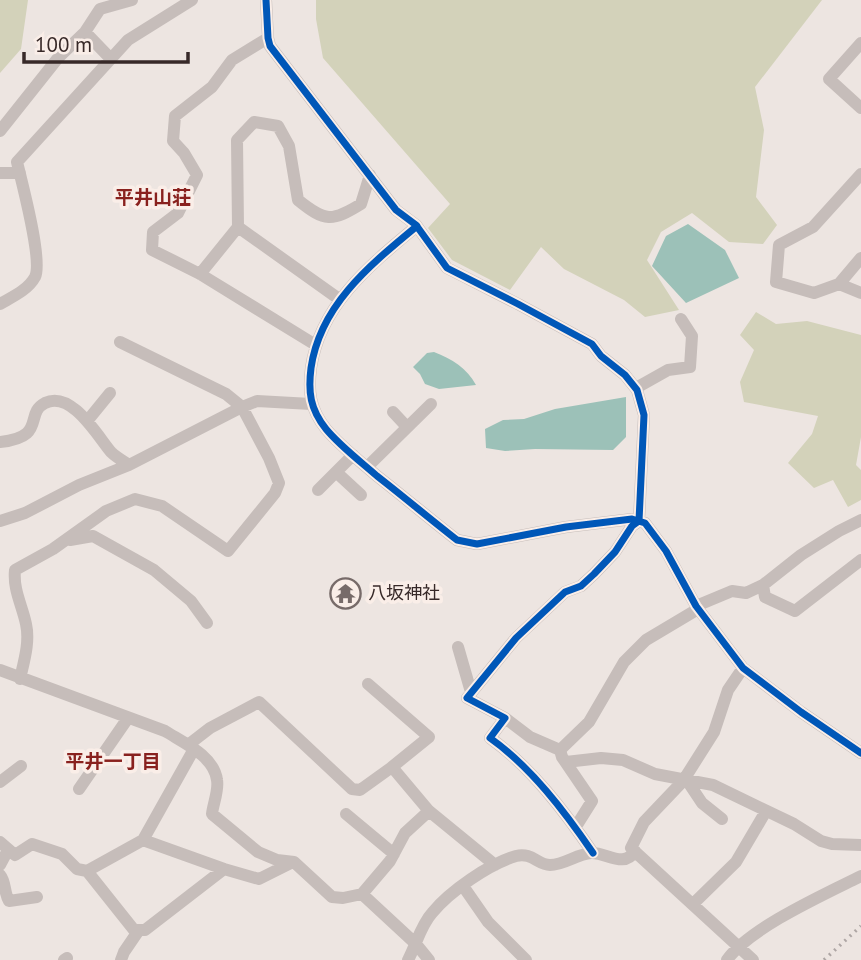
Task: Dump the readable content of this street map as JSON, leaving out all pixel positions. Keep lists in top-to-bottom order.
{
  "districts": ["平井山荘", "平井一丁目"],
  "places": {
    "temple": ["八坂神社"]
  },
  "scale_bar": "100 m"
}
